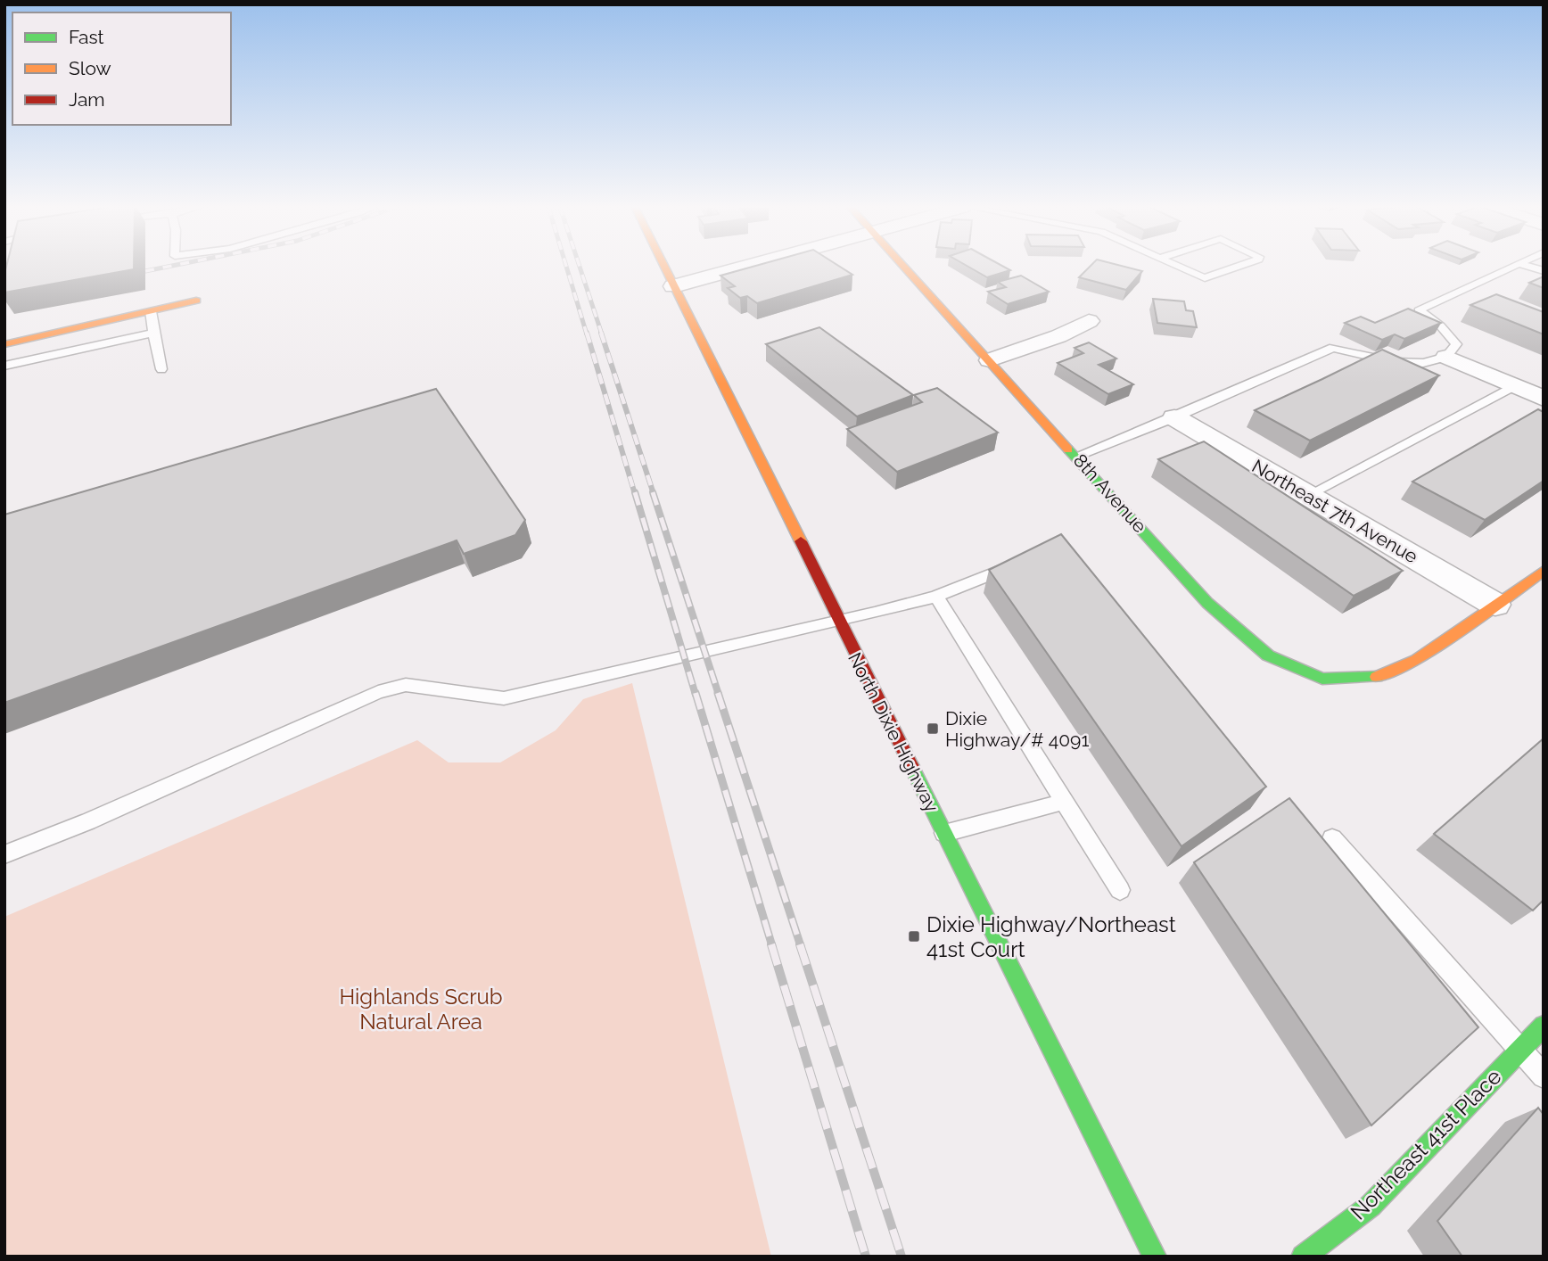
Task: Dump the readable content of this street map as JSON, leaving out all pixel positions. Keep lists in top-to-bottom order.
{
  "streets": {
    "street": [
      "8th Avenue",
      "Northeast 7th Avenue",
      "North Dixie Highway",
      "Northeast 41st Place"
    ]
  },
  "crossings": [
    ["8th Avenue", "Northeast 7th Avenue"]
  ],
  "parks": ["Highlands Scrub Natural Area"],
  "places": {
    "transit": ["Dixie Highway/# 4091", "Dixie Highway/Northeast 41st Court"]
  },
  "legend": ["Fast", "Slow", "Jam"]
}
